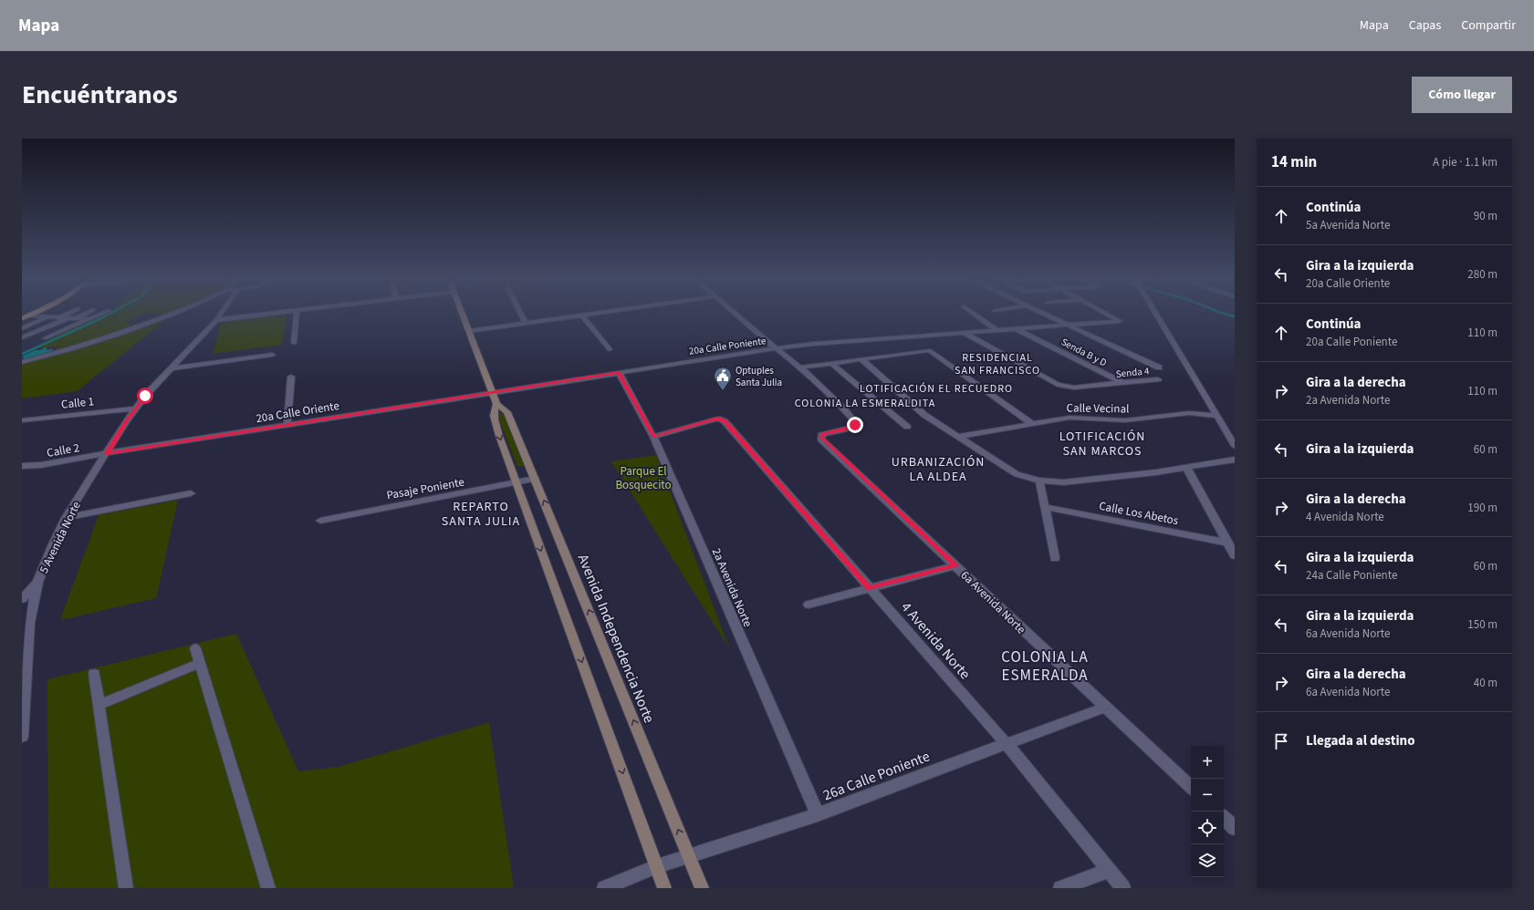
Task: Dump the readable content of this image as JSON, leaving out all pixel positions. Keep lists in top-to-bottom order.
{
  "streets": {
    "street": [
      "20a Calle Poniente",
      "Senda B y D",
      "Senda 4",
      "Calle 1",
      "Calle Vecinal",
      "20a Calle Oriente",
      "Calle 2",
      "Pasaje Poniente",
      "Calle Los Abetos",
      "5 Avenida Norte",
      "2a Avenida Norte",
      "6a Avenida Norte",
      "Avenida Independencia Norte",
      "4 Avenida Norte",
      "26a Calle Poniente"
    ]
  },
  "crossings": [
    ["20a Calle Poniente", "Senda B y D"],
    ["20a Calle Poniente", "Senda 4"],
    ["20a Calle Poniente", "20a Calle Oriente"],
    ["20a Calle Poniente", "2a Avenida Norte"],
    ["20a Calle Poniente", "6a Avenida Norte"],
    ["20a Calle Poniente", "Avenida Independencia Norte"],
    ["Senda B y D", "Senda 4"],
    ["Calle 1", "5 Avenida Norte"],
    ["20a Calle Oriente", "Calle 2"],
    ["20a Calle Oriente", "5 Avenida Norte"],
    ["20a Calle Oriente", "Avenida Independencia Norte"],
    ["Calle 2", "5 Avenida Norte"],
    ["Pasaje Poniente", "Avenida Independencia Norte"],
    ["2a Avenida Norte", "4 Avenida Norte"],
    ["2a Avenida Norte", "26a Calle Poniente"],
    ["6a Avenida Norte", "26a Calle Poniente"],
    ["Avenida Independencia Norte", "26a Calle Poniente"],
    ["4 Avenida Norte", "26a Calle Poniente"]
  ],
  "districts": [
    "RESIDENCIAL SAN FRANCISCO",
    "LOTIFICACIÓN EL RECUEDRO",
    "COLONIA LA ESMERALDITA",
    "LOTIFICACIÓN SAN MARCOS",
    "URBANIZACIÓN LA ALDEA",
    "REPARTO SANTA JULIA",
    "COLONIA LA ESMERALDA"
  ],
  "parks": ["Parque El Bosquecito"],
  "places": {
    "public building": ["Optuples Santa Julia"]
  },
  "page": {
    "header": "Mapa",
    "nav": ["Mapa", "Capas", "Compartir"],
    "title": "Encuéntranos",
    "buttons": "Cómo llegar",
    "heading": ["14 min", "A pie · 1.1 km"],
    "list": [
      ["Continúa", "5a Avenida Norte", "90 m"],
      ["Gira a la izquierda", "20a Calle Oriente", "280 m"],
      ["Continúa", "20a Calle Poniente", "110 m"],
      ["Gira a la derecha", "2a Avenida Norte", "110 m"],
      ["Gira a la izquierda", "60 m"],
      ["Gira a la derecha", "4 Avenida Norte", "190 m"],
      ["Gira a la izquierda", "24a Calle Poniente", "60 m"],
      ["Gira a la izquierda", "6a Avenida Norte", "150 m"],
      ["Gira a la derecha", "6a Avenida Norte", "40 m"],
      "Llegada al destino"
    ],
    "map_buttons": ["+", "−"]
  }
}
